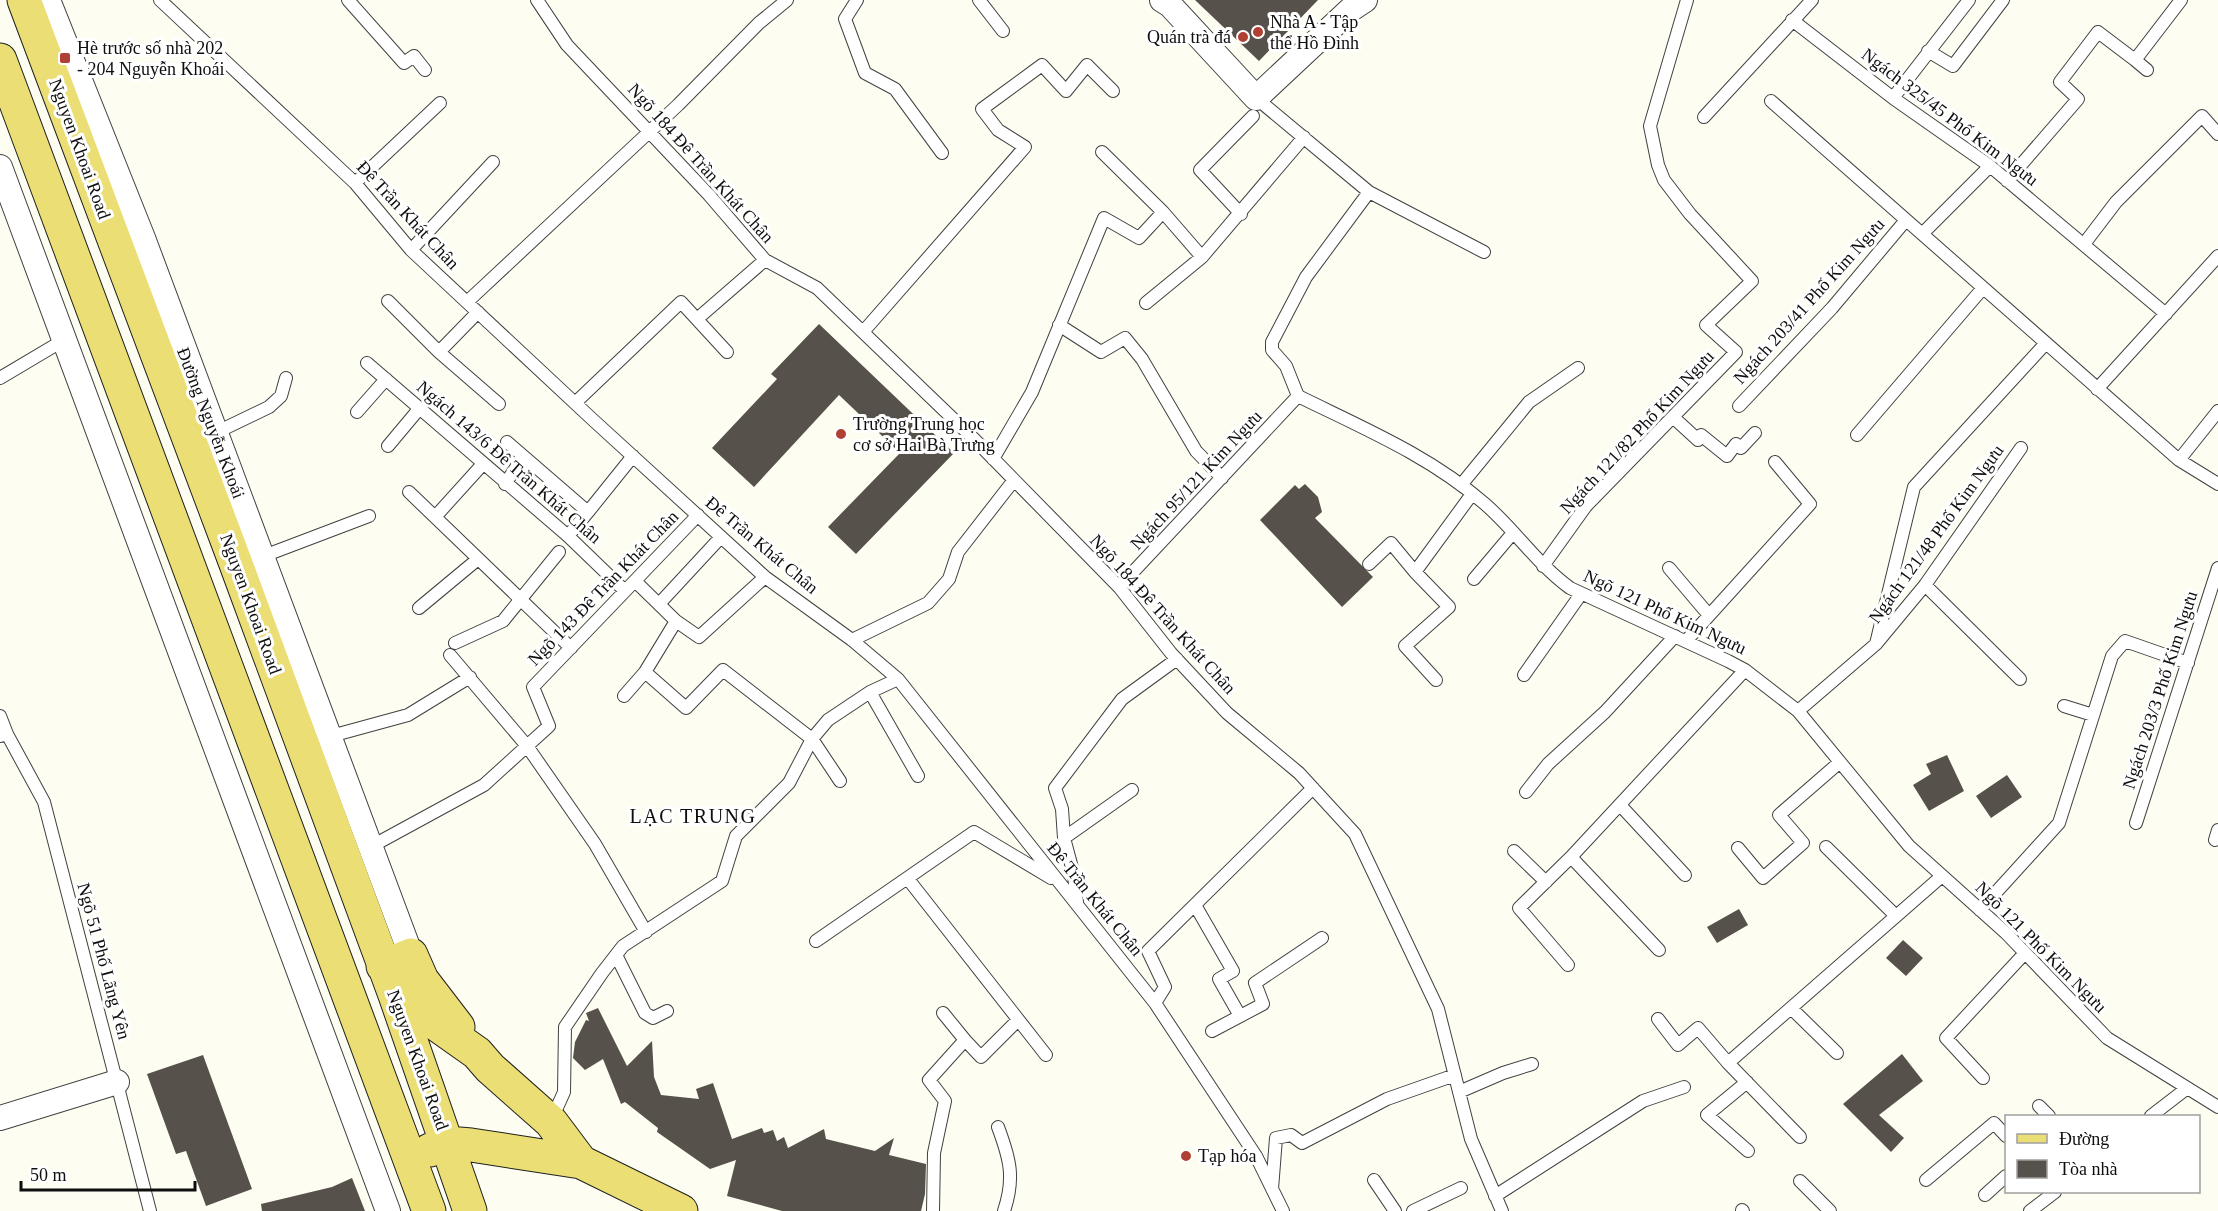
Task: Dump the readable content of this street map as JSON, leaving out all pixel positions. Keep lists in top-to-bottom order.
{
  "streets": {
    "main road": ["Nguyen Khoai Road"],
    "street": ["Đường Nguyễn Khoái"],
    "lane": [
      "Ngách 325/45 Phố Kim Ngưu",
      "Ngõ 184 Đê Trần Khát Chân",
      "Đê Trần Khát Chân",
      "Ngách 203/41 Phố Kim Ngưu",
      "Ngách 121/82 Phố Kim Ngưu",
      "Ngách 143/6 Đê Trần Khát Chân",
      "Ngách 95/121 Kim Ngưu",
      "Ngách 121/48 Phố Kim Ngưu",
      "Ngõ 143 Đê Trần Khát Chân",
      "Ngõ 121 Phố Kim Ngưu",
      "Ngách 203/3 Phố Kim Ngưu",
      "Ngõ 51 Phố Lãng Yên"
    ]
  },
  "crossings": [
    ["Nguyen Khoai Road", "Đường Nguyễn Khoái"],
    ["Ngõ 184 Đê Trần Khát Chân", "Ngách 95/121 Kim Ngưu"],
    ["Đê Trần Khát Chân", "Ngõ 143 Đê Trần Khát Chân"],
    ["Ngách 121/82 Phố Kim Ngưu", "Ngõ 121 Phố Kim Ngưu"],
    ["Ngách 143/6 Đê Trần Khát Chân", "Ngõ 143 Đê Trần Khát Chân"],
    ["Ngách 95/121 Kim Ngưu", "Ngõ 121 Phố Kim Ngưu"],
    ["Ngách 121/48 Phố Kim Ngưu", "Ngõ 121 Phố Kim Ngưu"]
  ],
  "districts": ["LẠC TRUNG"],
  "places": {
    "other": [
      "Nhà A - Tập thể Hồ Đình",
      "Quán trà đá",
      "Trường Trung học cơ sở Hai Bà Trưng",
      "Tạp hóa"
    ],
    "transit": ["Hè trước số nhà 202 - 204 Nguyễn Khoái"]
  },
  "legend": ["Đường", "Tòa nhà"],
  "scale_bar": "50 m"
}
